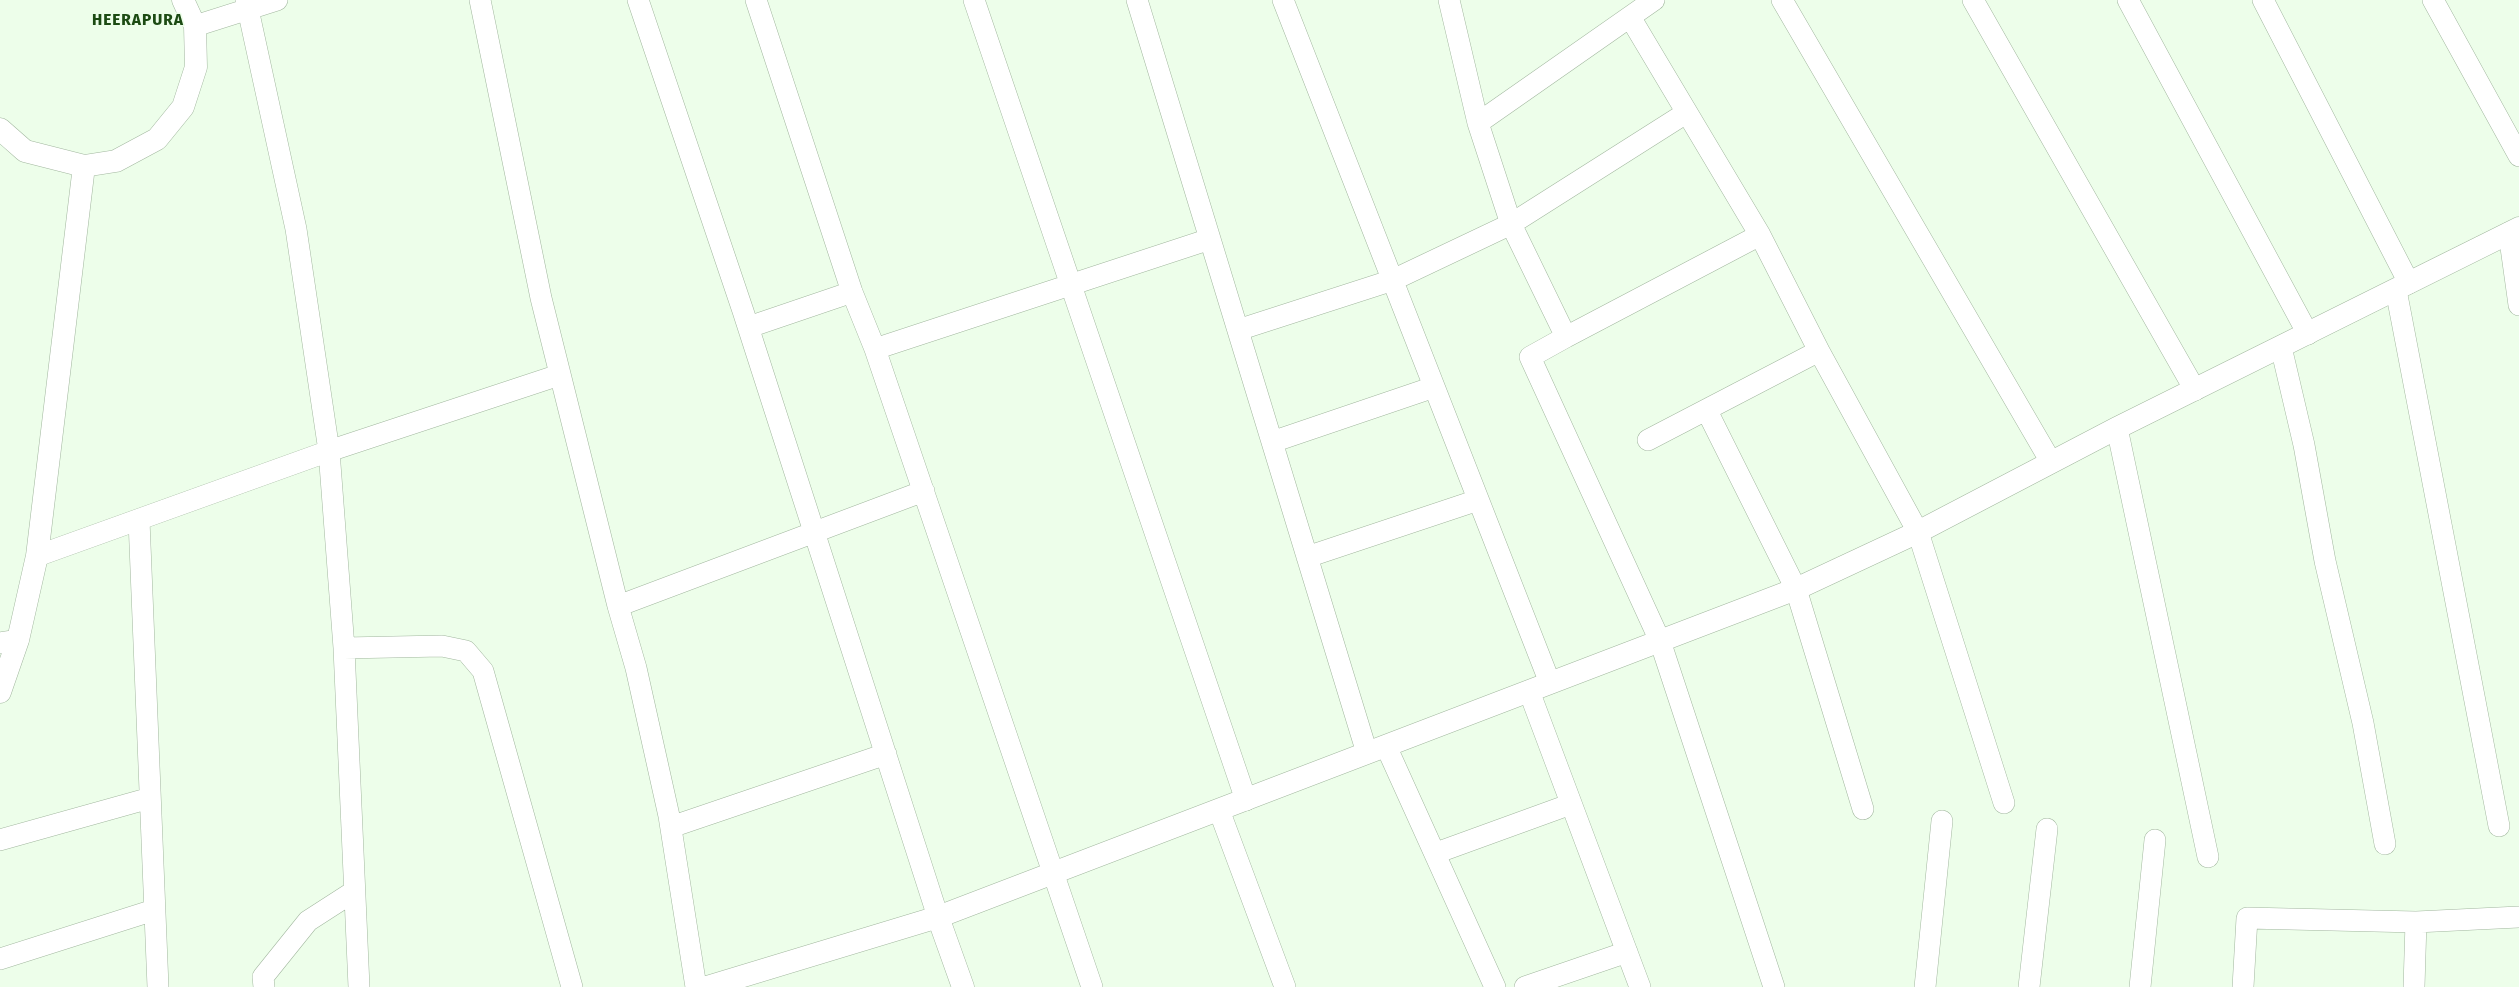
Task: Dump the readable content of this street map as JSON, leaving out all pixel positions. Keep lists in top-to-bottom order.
{
  "districts": ["HEERAPURA"]
}
